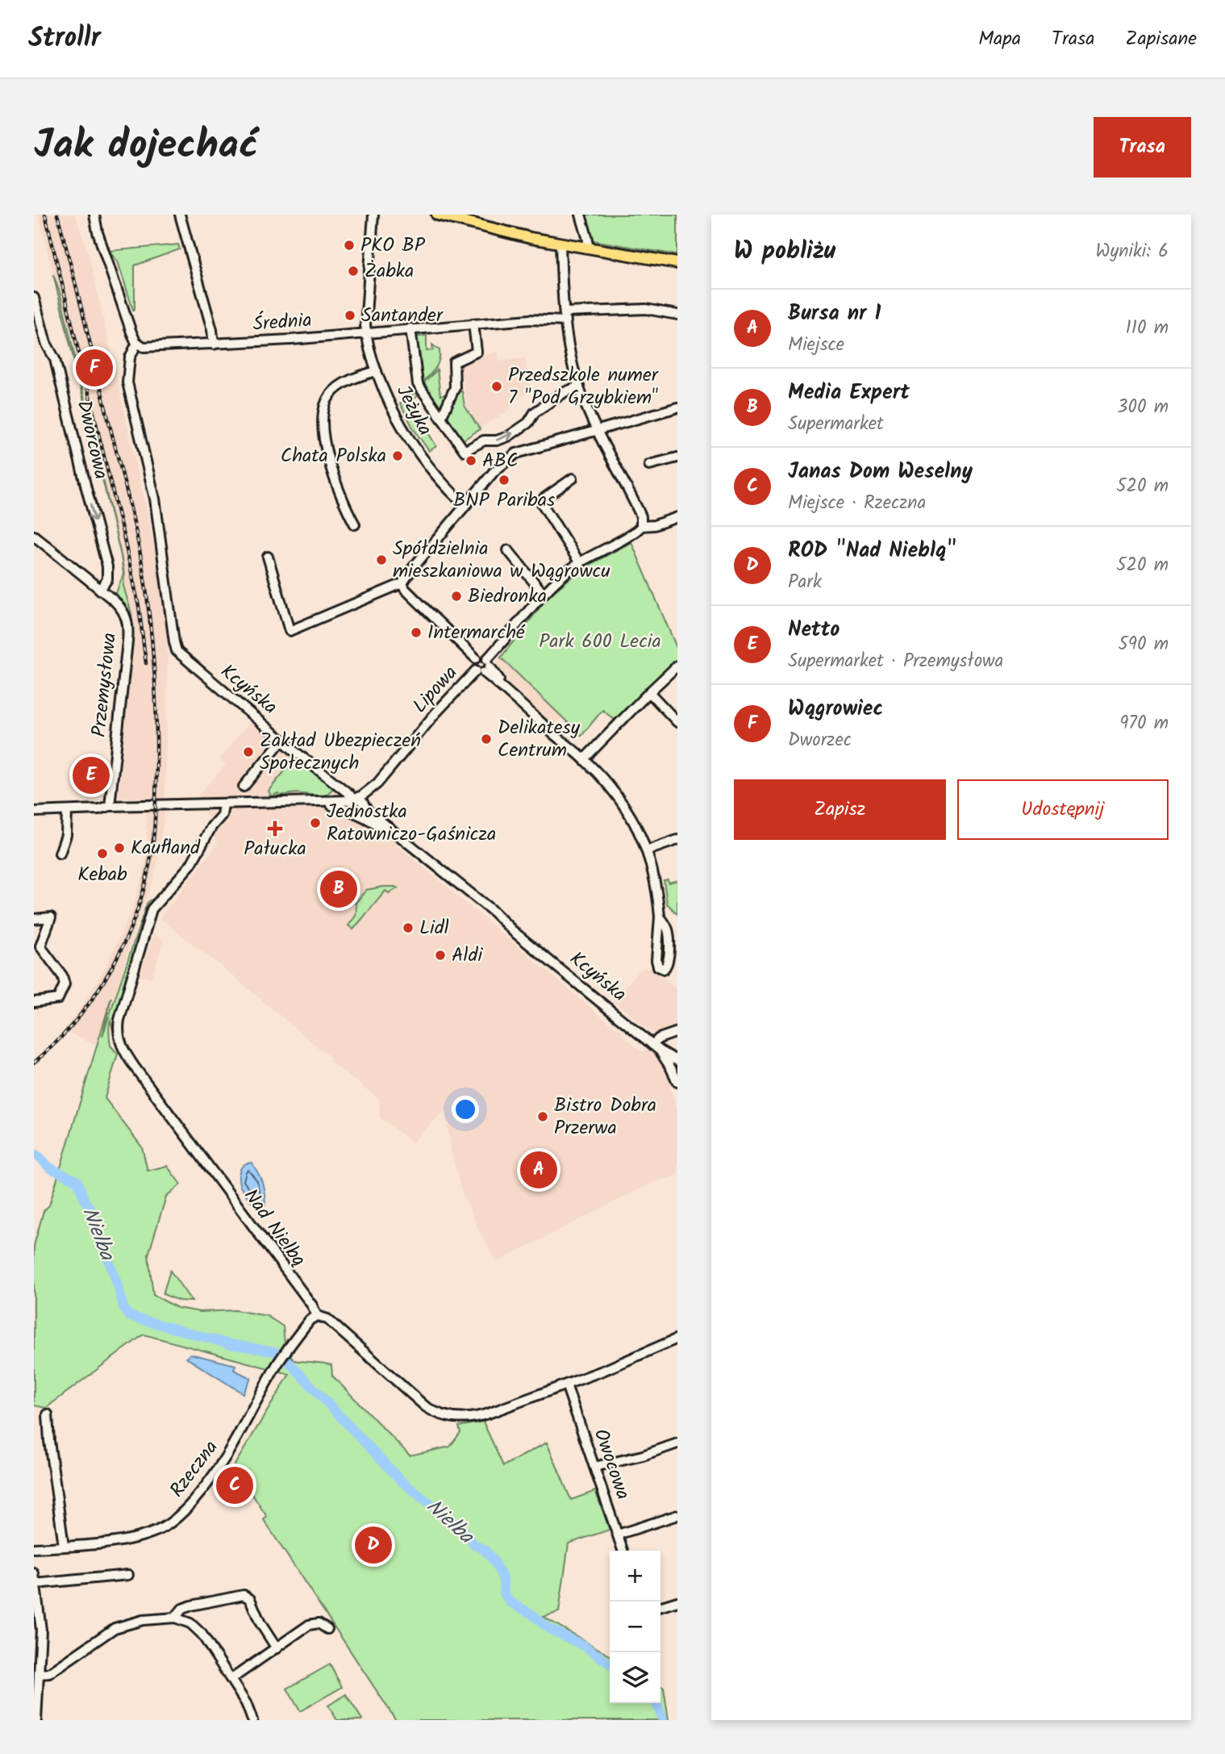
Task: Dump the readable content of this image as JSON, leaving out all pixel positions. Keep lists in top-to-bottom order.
{
  "streets": {
    "street": [
      "Średnia",
      "Jeżyka",
      "Dworcowa",
      "Przemysłowa",
      "Kcyńska",
      "Lipowa",
      "Nad Nielbą",
      "Owocowa",
      "Rzeczna"
    ]
  },
  "crossings": [
    ["Średnia", "Jeżyka"],
    ["Średnia", "Kcyńska"],
    ["Dworcowa", "Przemysłowa"],
    ["Kcyńska", "Lipowa"],
    ["Nad Nielbą", "Owocowa"],
    ["Nad Nielbą", "Rzeczna"]
  ],
  "one_way": ["Dworcowa"],
  "water": ["Nielba"],
  "parks": ["Park 600 Lecia"],
  "places": {
    "other": [
      "PKO BP",
      "Żabka",
      "Santander",
      "Przedszkole numer 7 \"Pod Grzybkiem\"",
      "Chata Polska",
      "ABC",
      "BNP Paribas",
      "Spółdzielnia mieszkaniowa w Wągrowcu",
      "Biedronka",
      "Intermarché",
      "Delikatesy Centrum",
      "Zakład Ubezpieczeń Społecznych",
      "Jednostka Ratowniczo-Gaśnicza",
      "Kaufland",
      "Kebab",
      "Lidl",
      "Aldi",
      "Bistro Dobra Przerwa"
    ],
    "health": ["Pałucka"]
  },
  "page": {
    "header": "Strollr",
    "nav": ["Mapa", "Trasa", "Zapisane"],
    "title": "Jak dojechać",
    "buttons": [
      "Trasa",
      ["Zapisz", "Udostępnij"]
    ],
    "heading": ["W pobliżu", "Wyniki: 6"],
    "list": [
      {
        "mark": "A",
        "name": "Bursa nr 1",
        "note": "Miejsce",
        "value": "110 m"
      },
      {
        "mark": "B",
        "name": "Media Expert",
        "note": "Supermarket",
        "value": "300 m"
      },
      {
        "mark": "C",
        "name": "Janas Dom Weselny",
        "note": "Miejsce · Rzeczna",
        "value": "520 m"
      },
      {
        "mark": "D",
        "name": "ROD \"Nad Nieblą\"",
        "note": "Park",
        "value": "520 m"
      },
      {
        "mark": "E",
        "name": "Netto",
        "note": "Supermarket · Przemysłowa",
        "value": "590 m"
      },
      {
        "mark": "F",
        "name": "Wągrowiec",
        "note": "Dworzec",
        "value": "970 m"
      }
    ],
    "pins": [
      "F",
      "E",
      "B",
      "A",
      "C",
      "D"
    ],
    "map_buttons": ["+", "−"]
  }
}
